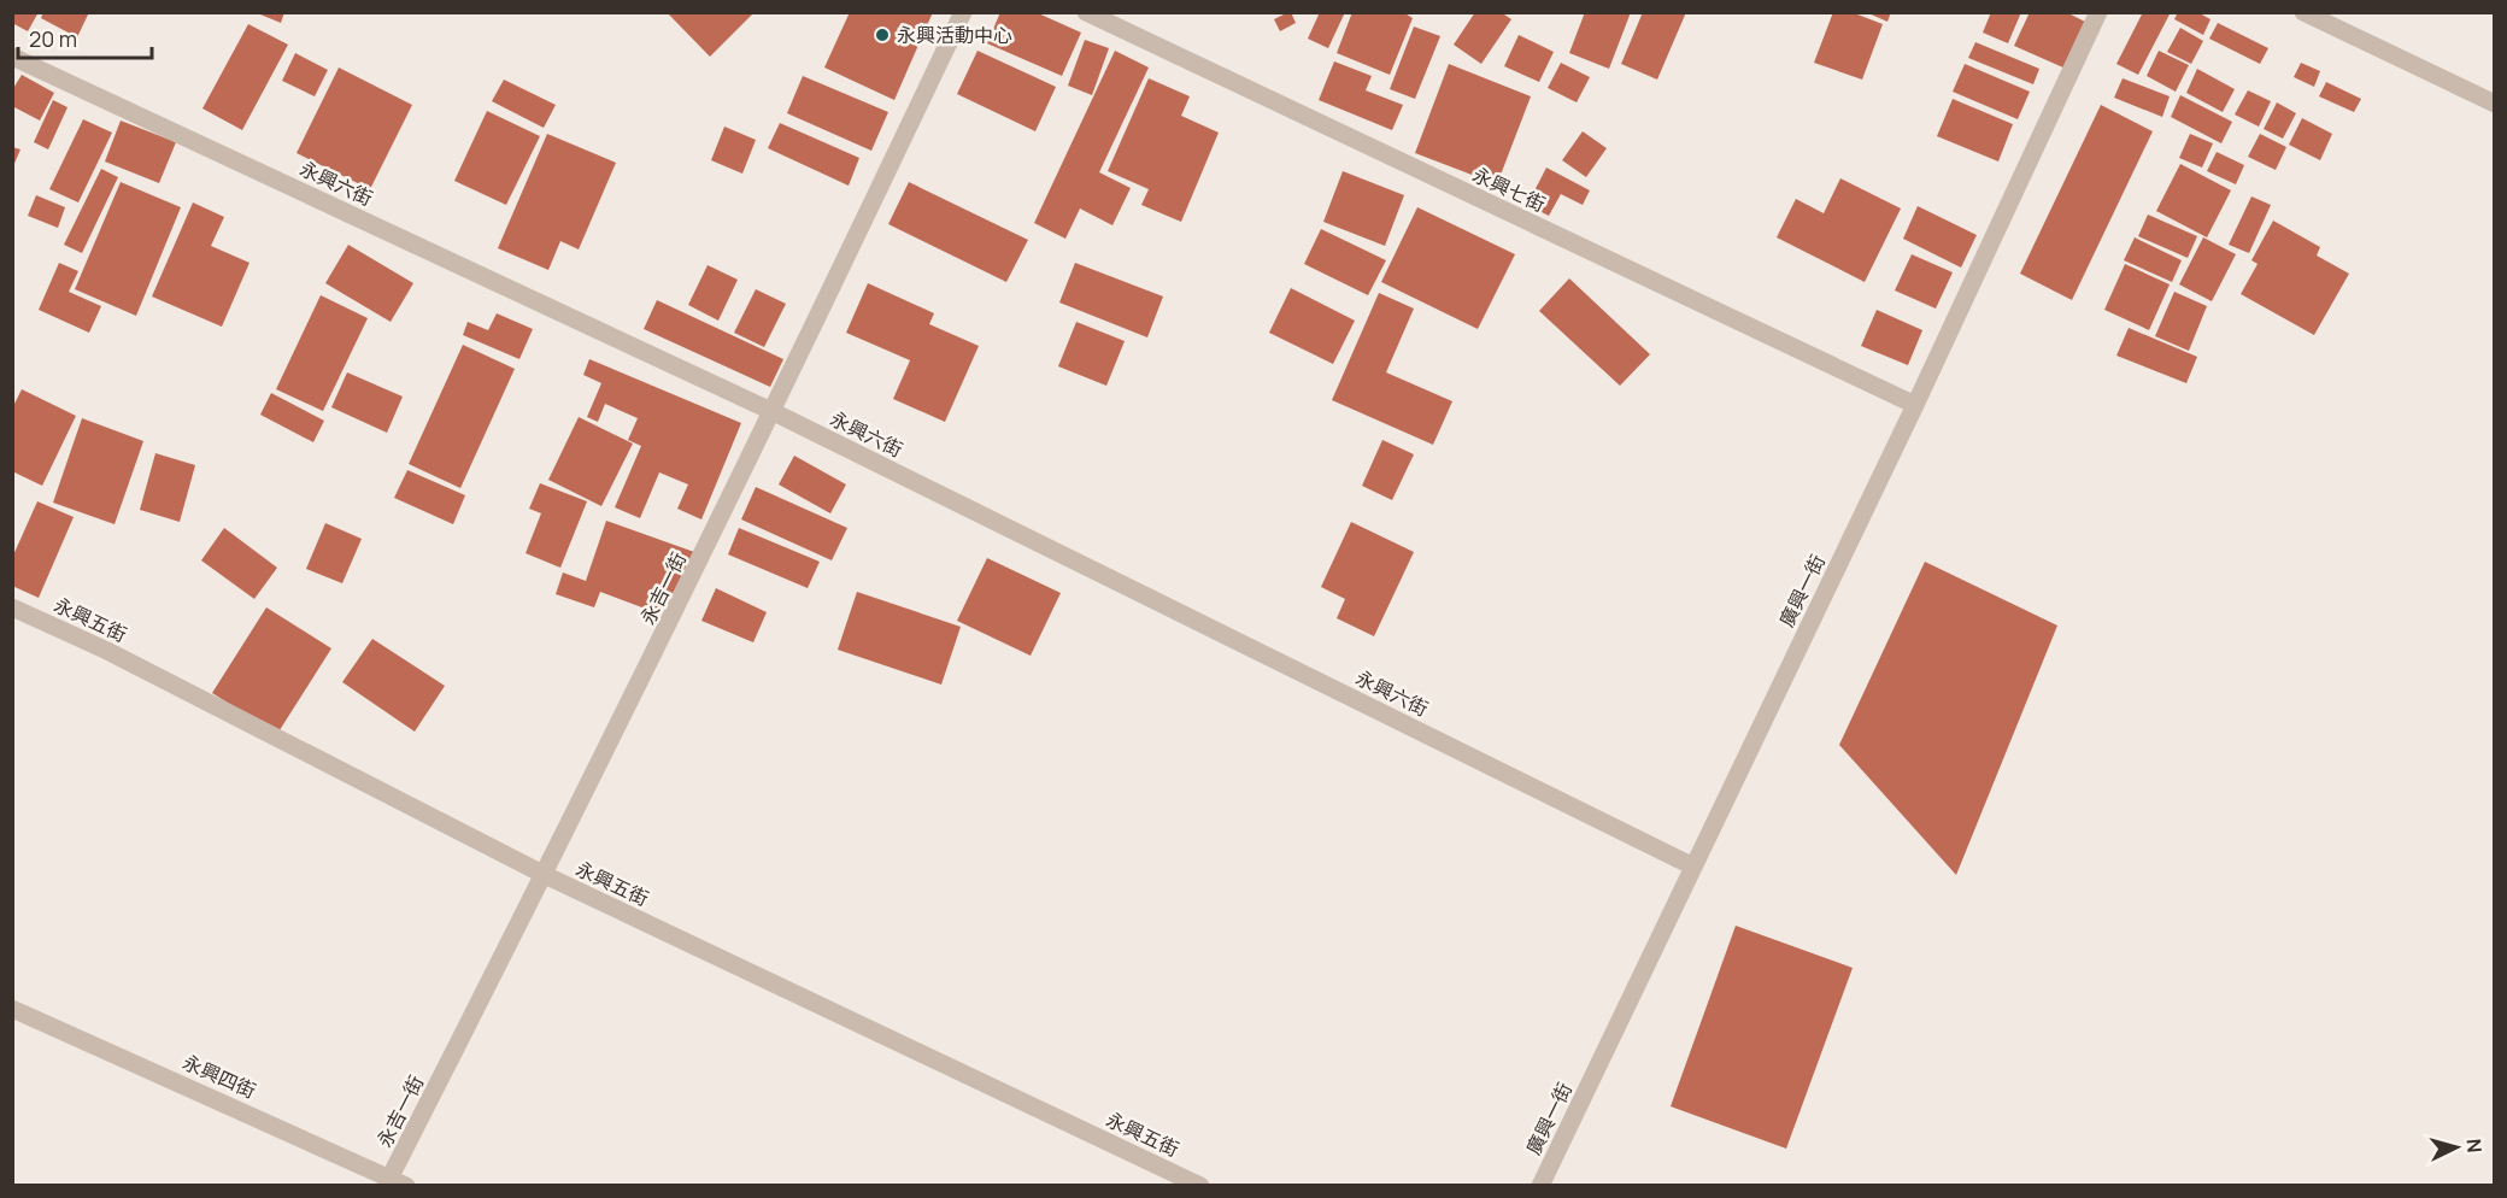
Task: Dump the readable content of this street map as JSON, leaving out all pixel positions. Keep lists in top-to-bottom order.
{
  "streets": {
    "street": [
      "永興六街",
      "永興七街",
      "永吉一街",
      "廣興一街",
      "永興五街",
      "永興四街"
    ]
  },
  "crossings": [
    ["永興六街", "永吉一街"],
    ["永興六街", "廣興一街"],
    ["永興七街", "廣興一街"],
    ["永吉一街", "永興五街"],
    ["永吉一街", "永興四街"]
  ],
  "places": ["永興活動中心"],
  "scale_bar": "20 m",
  "north": "right"
}
